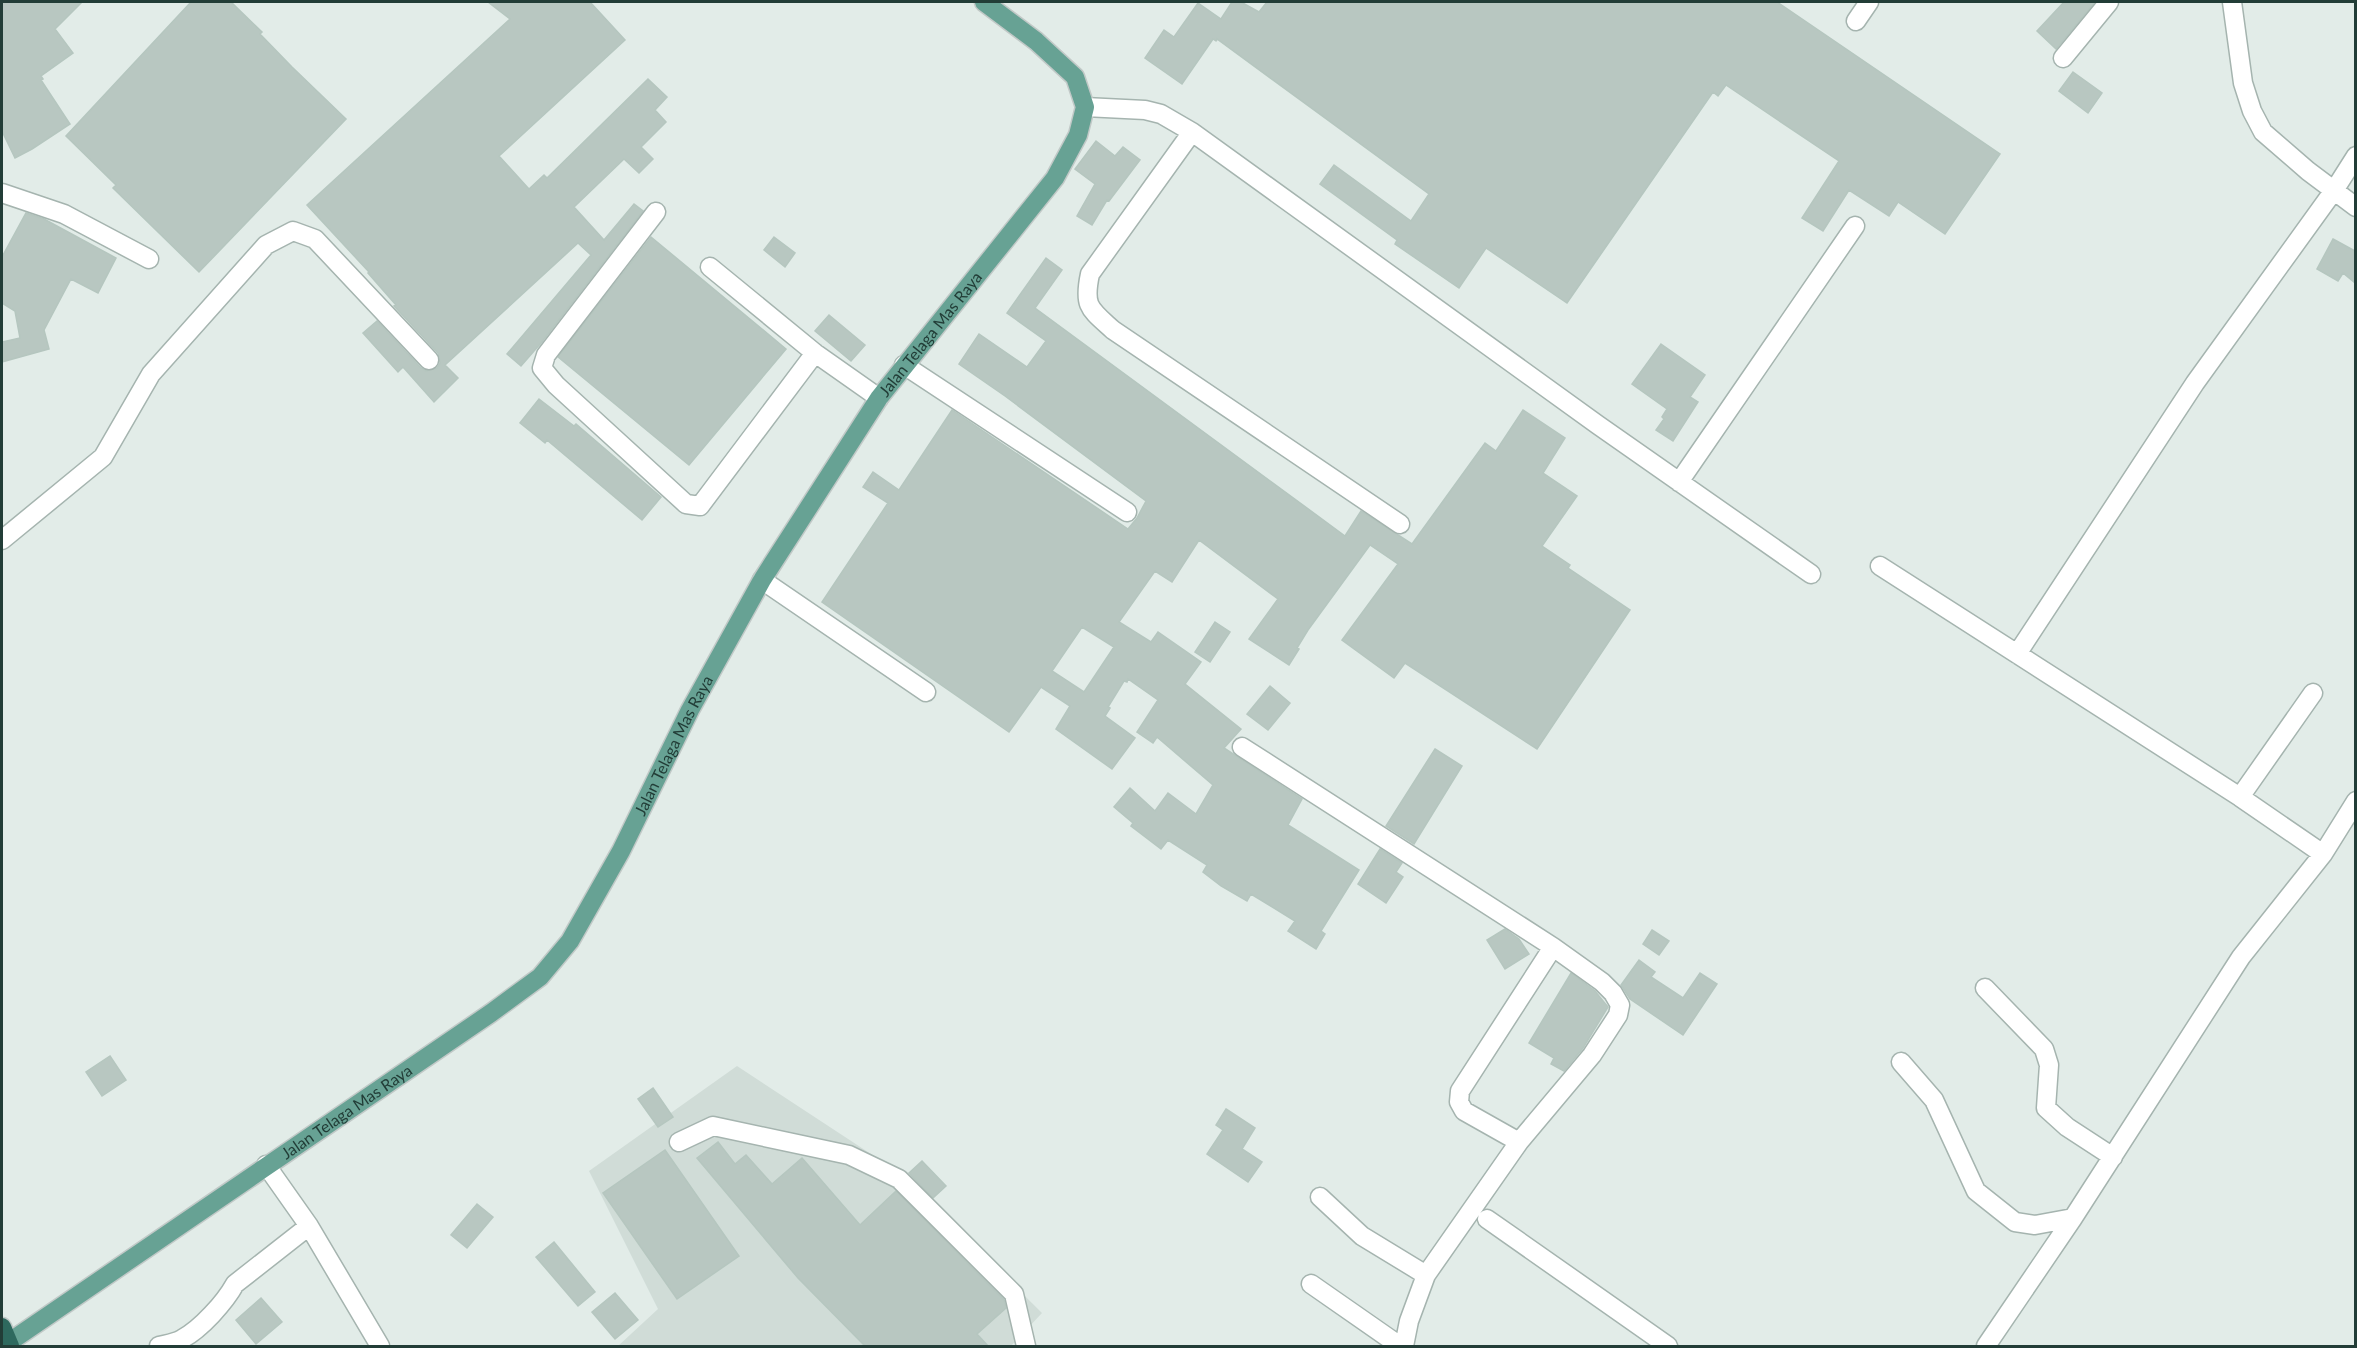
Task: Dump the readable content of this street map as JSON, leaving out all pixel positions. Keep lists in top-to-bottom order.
{
  "streets": {
    "main road": ["Jalan Telaga Mas Raya"]
  }
}
